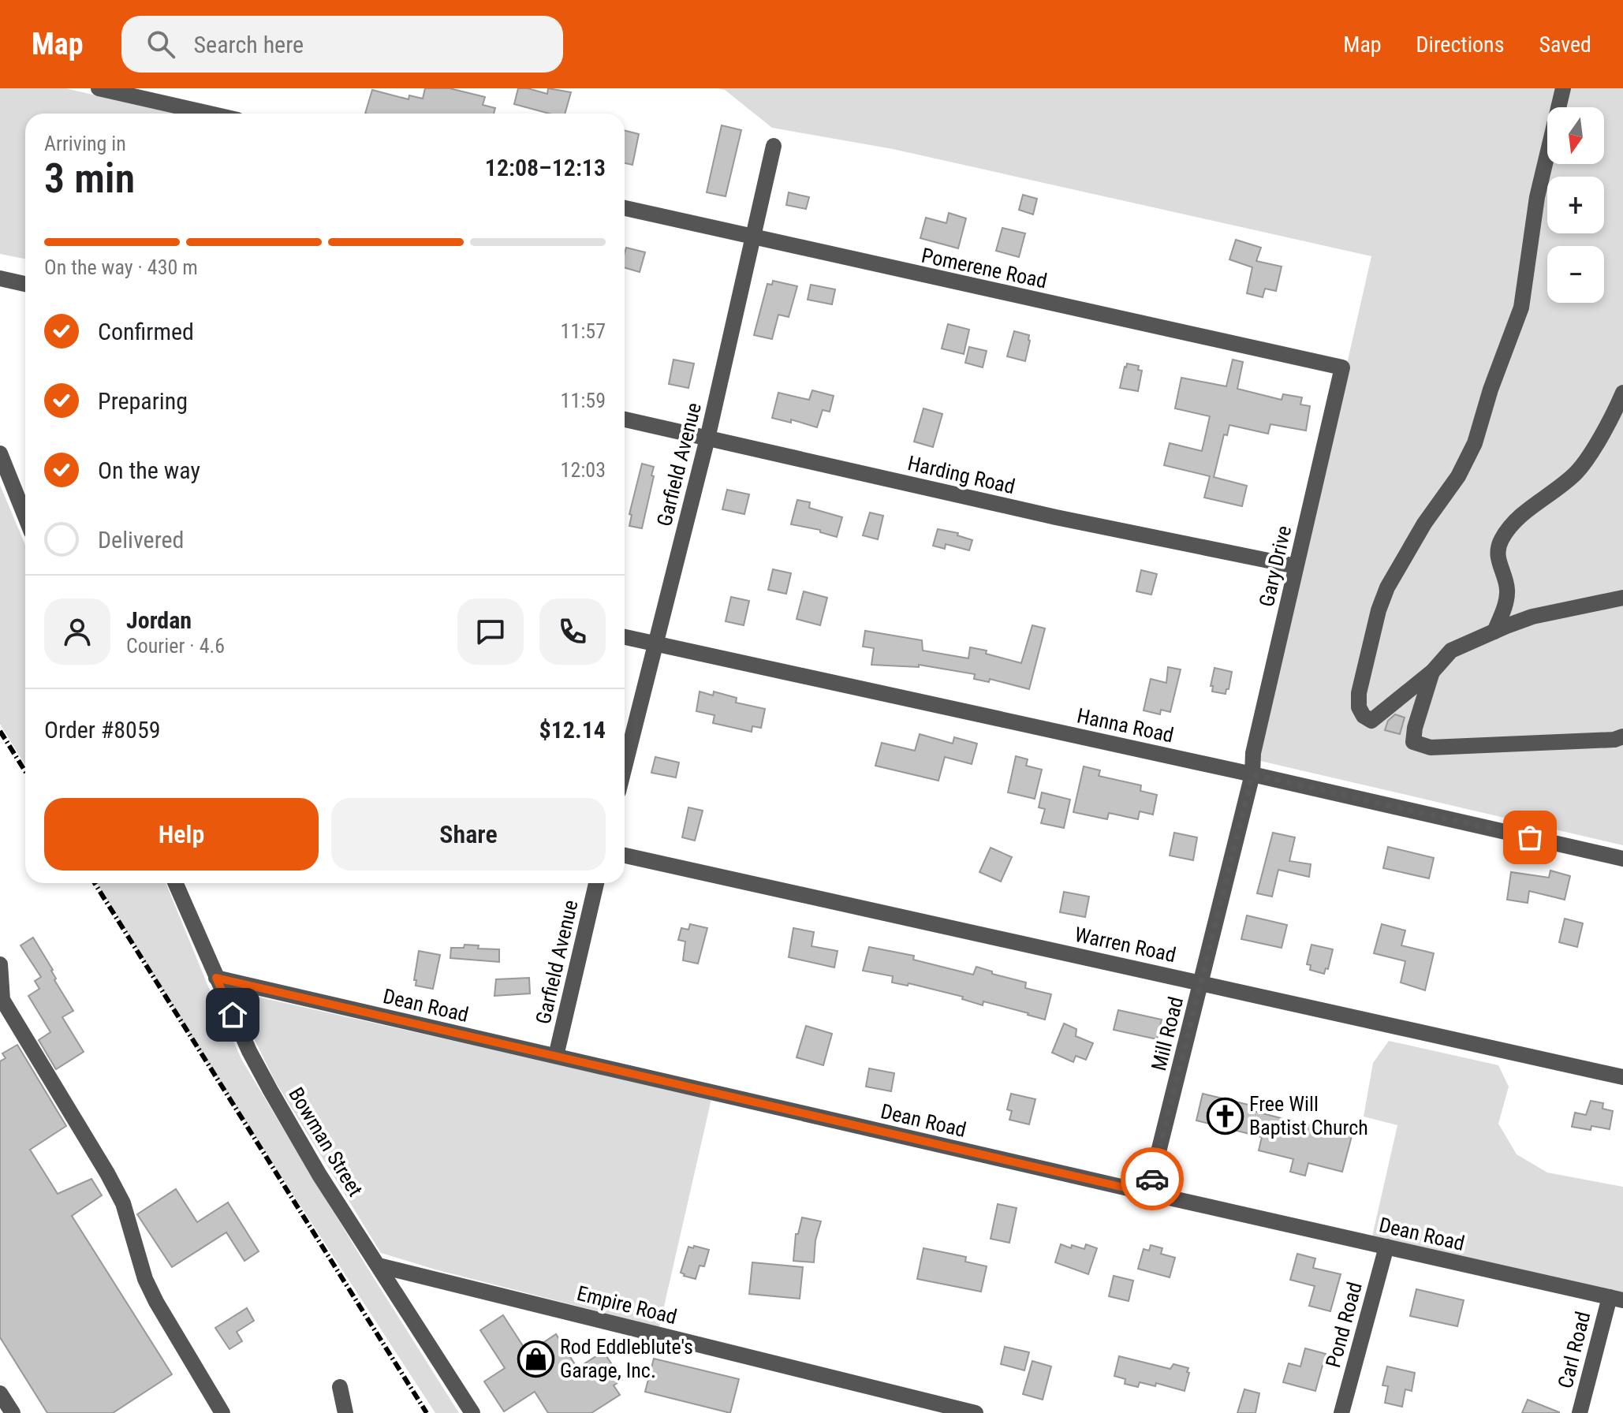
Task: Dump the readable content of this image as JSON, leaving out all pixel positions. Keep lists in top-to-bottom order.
{
  "streets": {
    "street": [
      "Pomerene Road",
      "Garfield Avenue",
      "Harding Road",
      "Gary Drive",
      "Hanna Road",
      "Warren Road",
      "Dean Road",
      "Mill Road",
      "Bowman Street",
      "Empire Road",
      "Pond Road",
      "Carl Road"
    ]
  },
  "crossings": [
    ["Pomerene Road", "Garfield Avenue"],
    ["Pomerene Road", "Gary Drive"],
    ["Garfield Avenue", "Harding Road"],
    ["Garfield Avenue", "Hanna Road"],
    ["Garfield Avenue", "Dean Road"],
    ["Harding Road", "Gary Drive"],
    ["Gary Drive", "Hanna Road"],
    ["Gary Drive", "Mill Road"],
    ["Hanna Road", "Mill Road"],
    ["Warren Road", "Mill Road"],
    ["Dean Road", "Mill Road"],
    ["Dean Road", "Bowman Street"],
    ["Dean Road", "Pond Road"],
    ["Dean Road", "Carl Road"],
    ["Bowman Street", "Empire Road"]
  ],
  "places": {
    "church": ["Free Will Baptist Church"],
    "shop": ["Rod Eddleblute's Garage, Inc."]
  },
  "north": "bottom",
  "page": {
    "header": "Map",
    "search": "Search here",
    "nav": ["Map", "Directions", "Saved"],
    "map_buttons": ["+", "−"],
    "heading": ["3 min", "Arriving in", "12:08–12:13"],
    "panel": [
      "Jordan",
      "Courier · 4.6",
      "Order #8059",
      "$12.14"
    ],
    "bar": "On the way · 430 m",
    "list": [
      ["Confirmed", "11:57"],
      ["Preparing", "11:59"],
      ["On the way", "12:03"],
      "Delivered"
    ],
    "buttons": ["Help", "Share"]
  }
}
